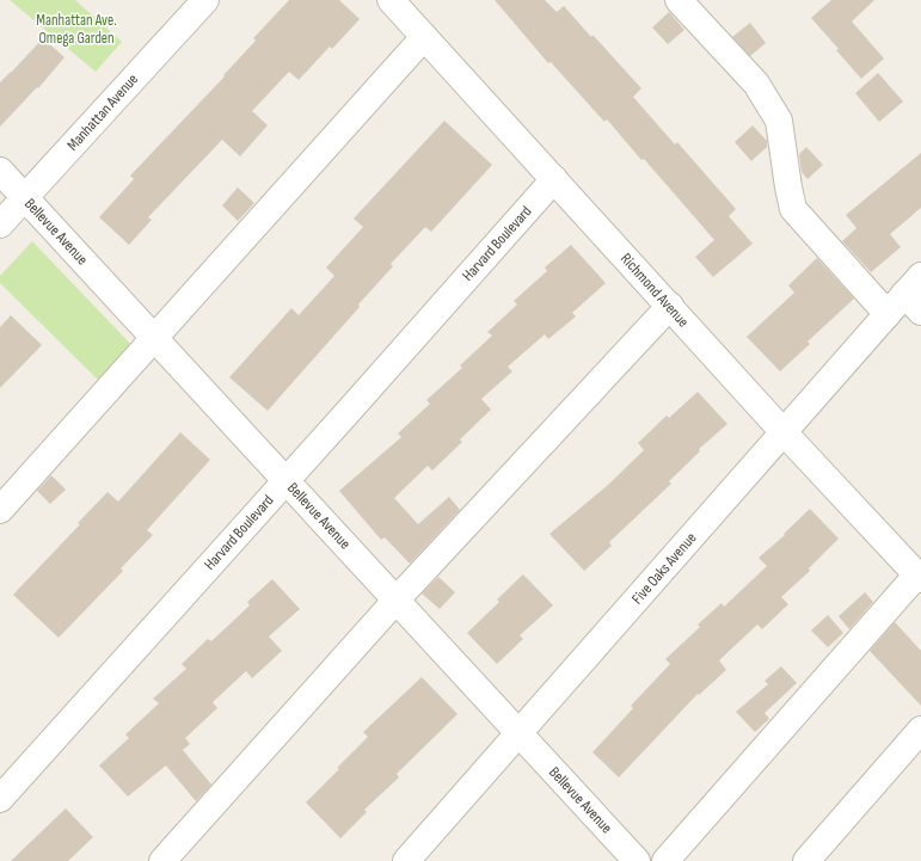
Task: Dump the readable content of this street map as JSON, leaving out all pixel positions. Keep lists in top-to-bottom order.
{
  "streets": {
    "street": [
      "Manhattan Avenue",
      "Bellevue Avenue",
      "Harvard Boulevard",
      "Richmond Avenue",
      "Five Oaks Avenue"
    ]
  },
  "crossings": [
    ["Manhattan Avenue", "Bellevue Avenue"],
    ["Bellevue Avenue", "Harvard Boulevard"],
    ["Bellevue Avenue", "Five Oaks Avenue"],
    ["Harvard Boulevard", "Richmond Avenue"],
    ["Richmond Avenue", "Five Oaks Avenue"]
  ],
  "parks": ["Manhattan Ave. Omega Garden"]
}
